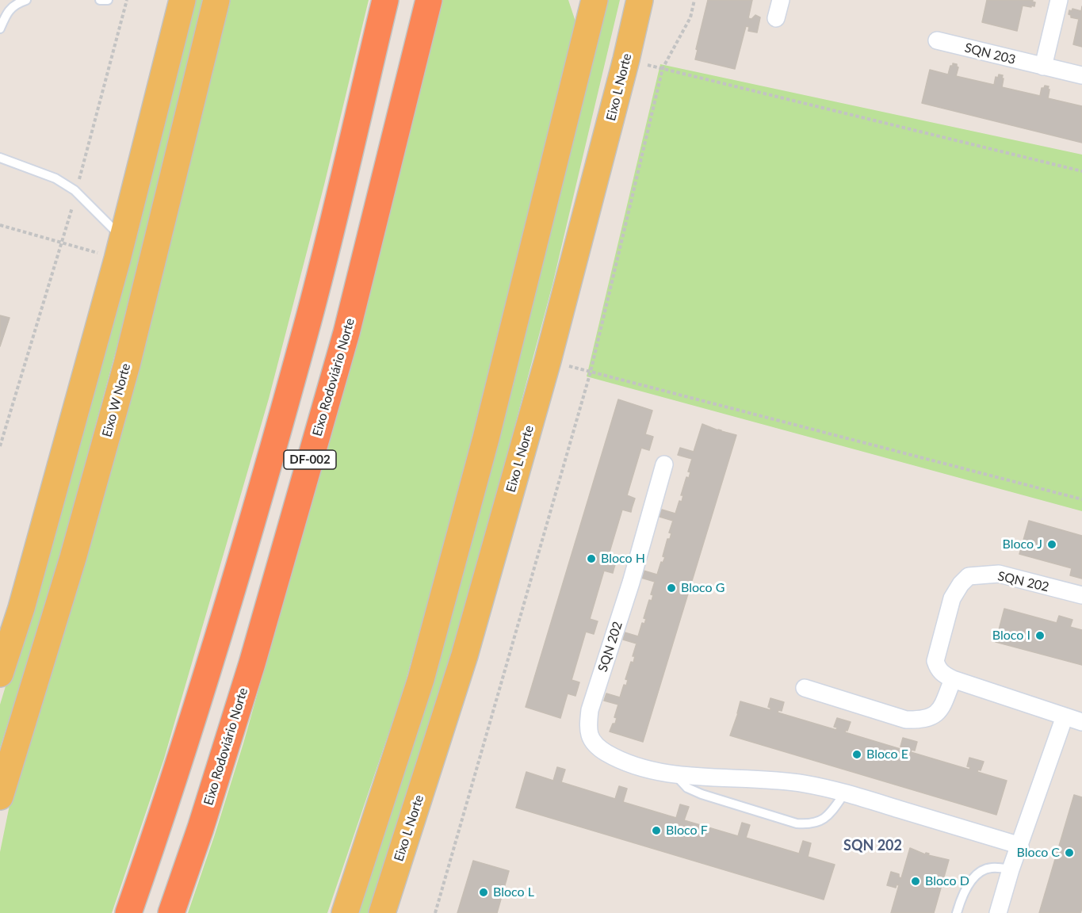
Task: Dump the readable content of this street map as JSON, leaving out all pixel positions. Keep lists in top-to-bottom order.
{
  "streets": {
    "highway": ["Eixo Rodoviário Norte", "DF-002"],
    "main road": ["Eixo L Norte", "Eixo W Norte"],
    "street": ["SQN 203", "SQN 202"]
  },
  "districts": ["SQN 202"],
  "places": [
    "Bloco J",
    "Bloco H",
    "Bloco G",
    "Bloco I",
    "Bloco E",
    "Bloco F",
    "Bloco C",
    "Bloco D",
    "Bloco L"
  ]
}
